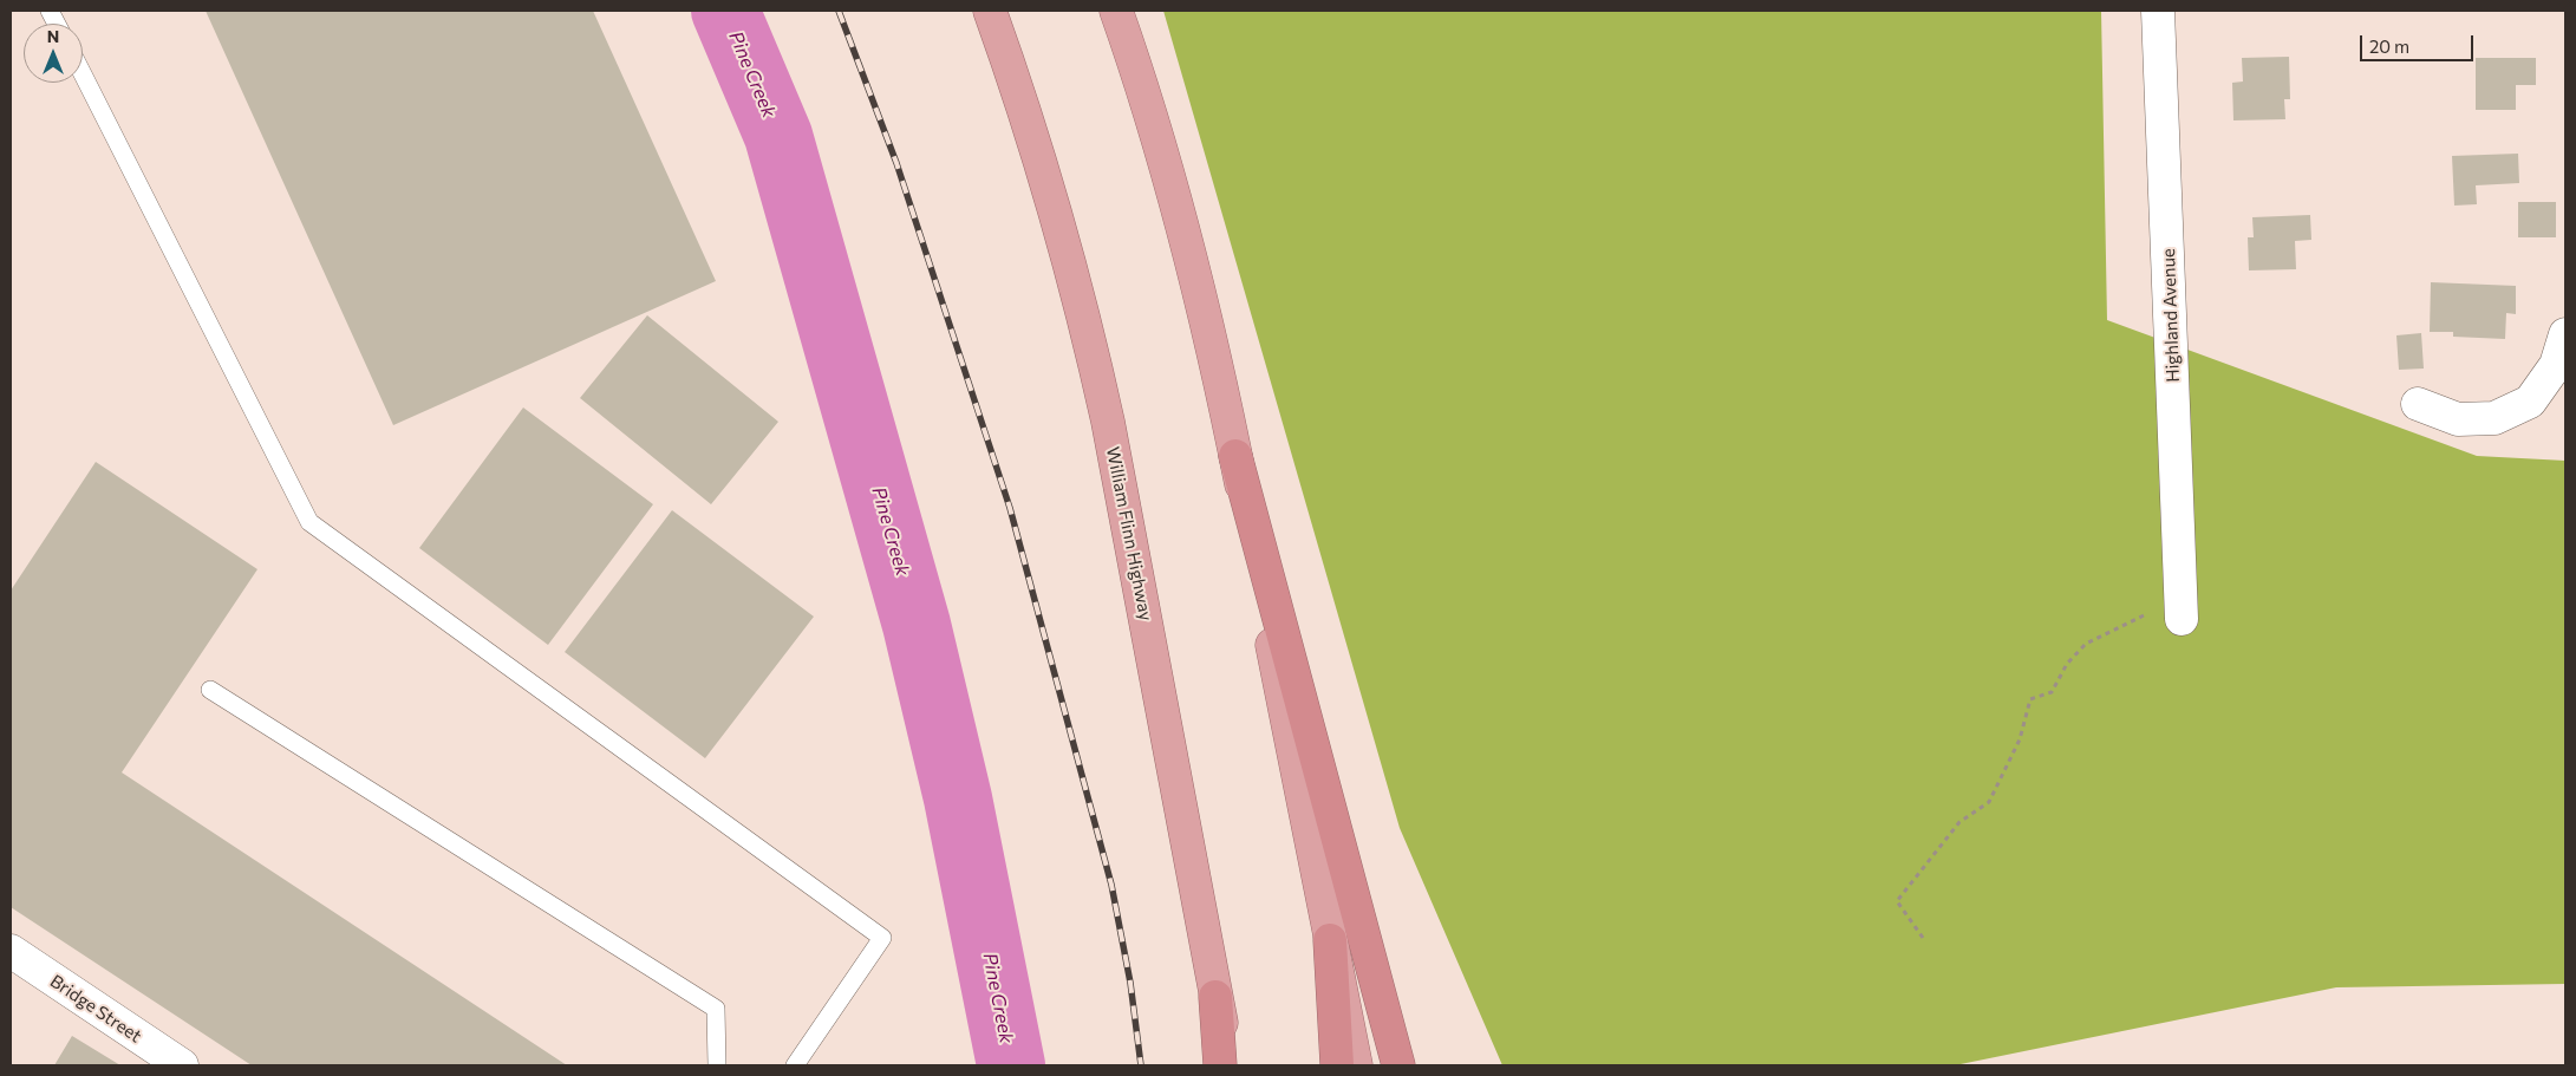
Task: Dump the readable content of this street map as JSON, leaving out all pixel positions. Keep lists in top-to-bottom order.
{
  "streets": {
    "highway": ["William Flinn Highway"],
    "street": ["Highland Avenue", "Bridge Street"]
  },
  "water": ["Pine Creek"],
  "scale_bar": "20 m",
  "north": "top"
}
